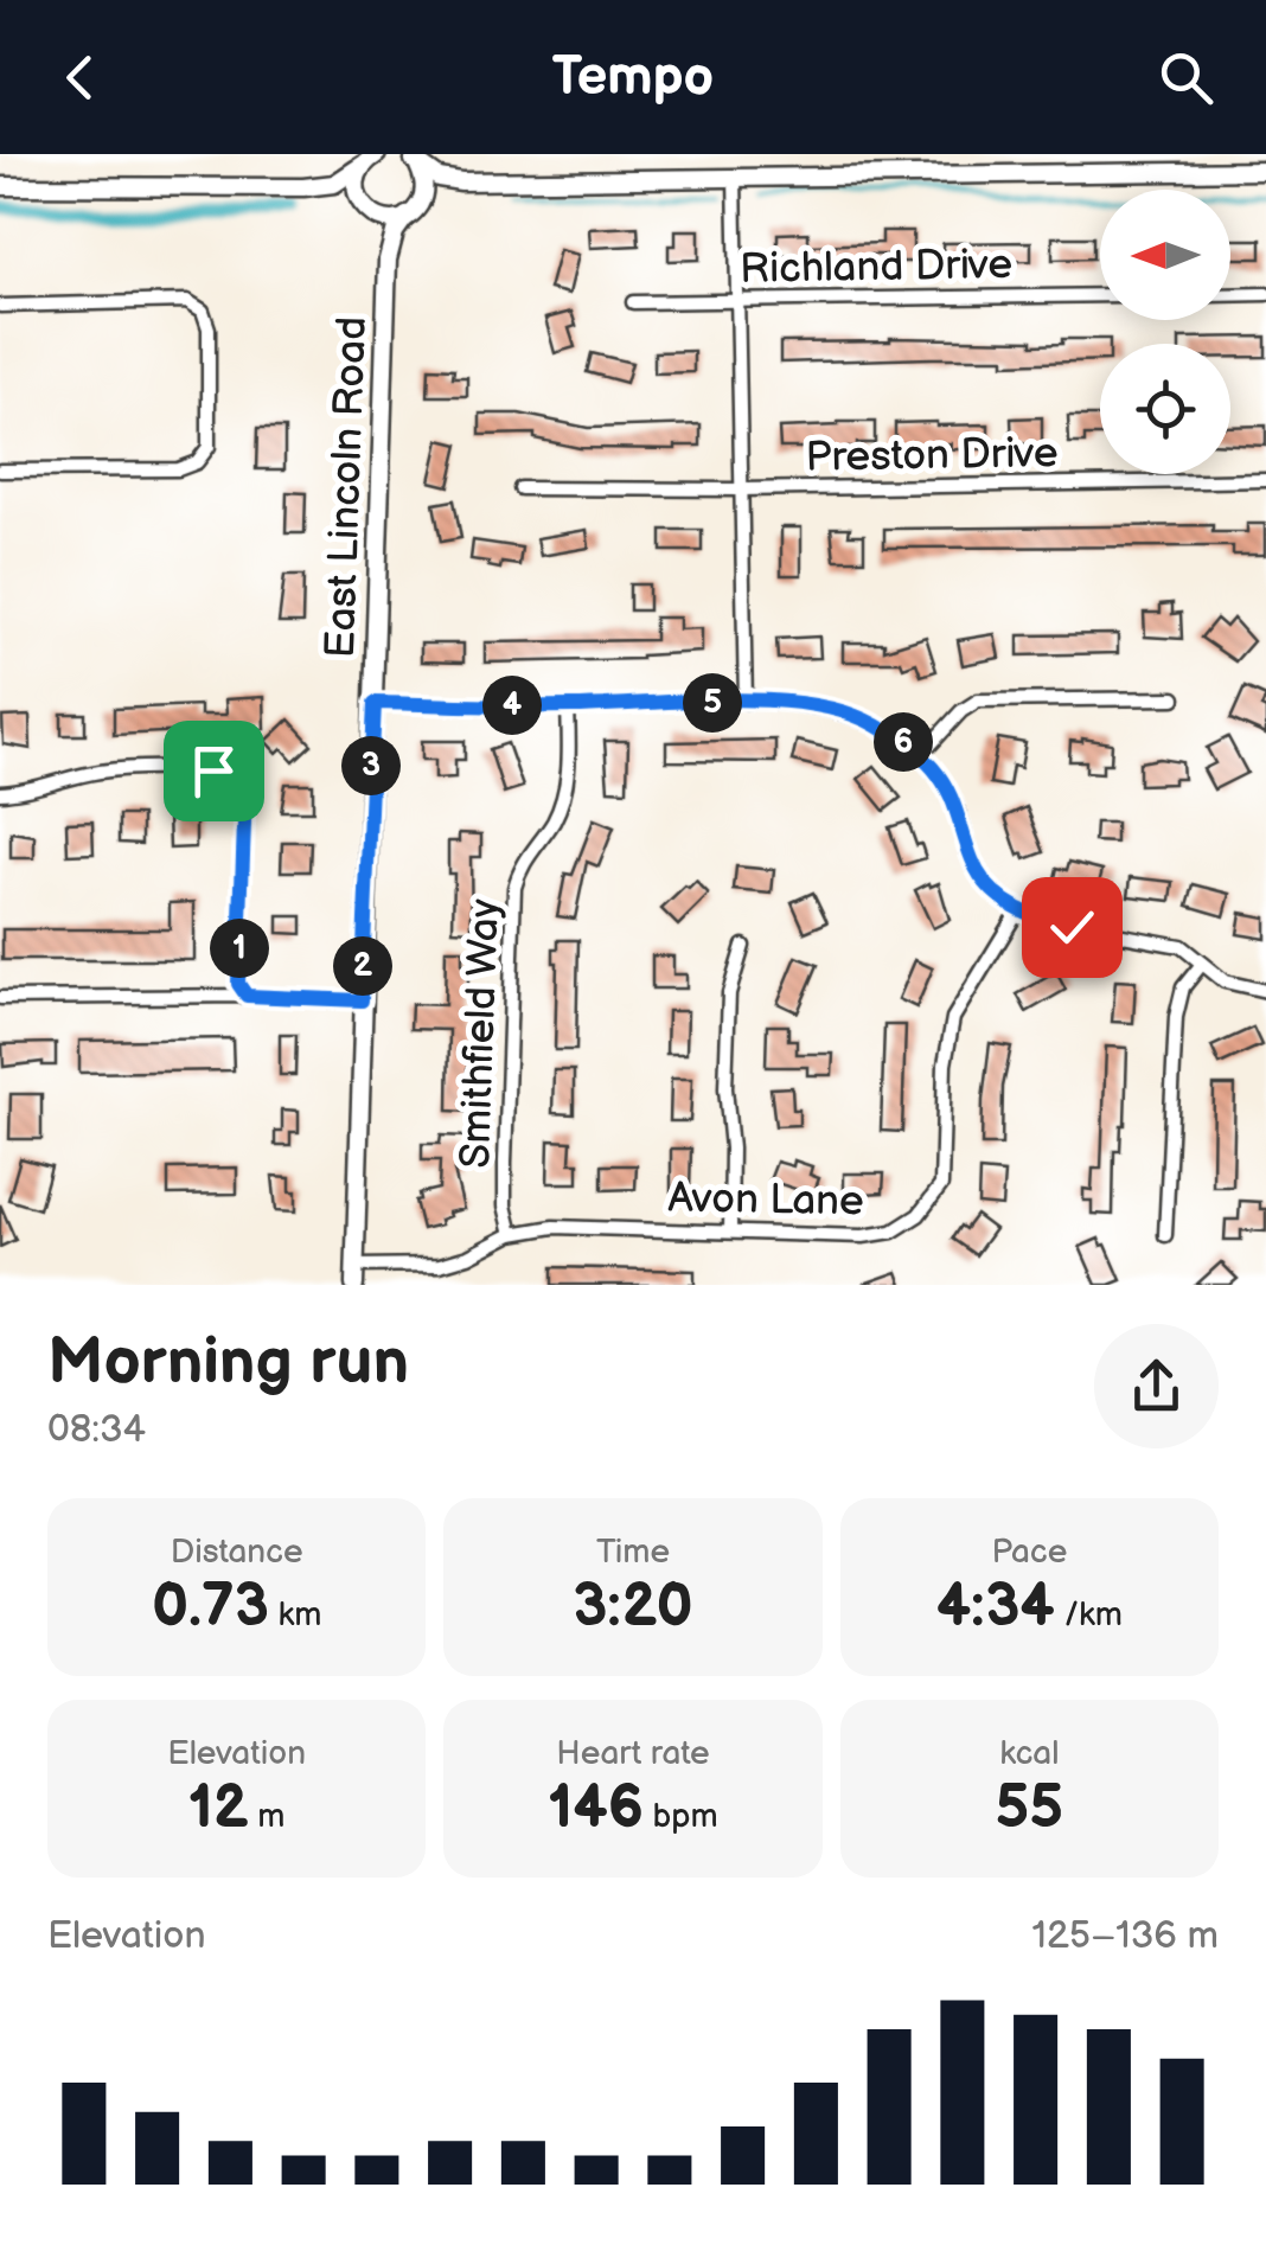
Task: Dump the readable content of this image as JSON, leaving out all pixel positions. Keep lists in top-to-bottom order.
{
  "streets": {
    "main road": ["East Lincoln Road"],
    "street": [
      "Richland Drive",
      "Preston Drive",
      "Smithfield Way",
      "Avon Lane"
    ]
  },
  "crossings": [
    ["East Lincoln Road", "Avon Lane"],
    ["Smithfield Way", "Avon Lane"]
  ],
  "north": "left",
  "page": {
    "header": "Tempo",
    "pins": [
      "5",
      "4",
      "6",
      "3",
      "1",
      "2"
    ],
    "heading": ["Morning run", "08:34"],
    "stats": [
      ["Distance", "0.73 km"],
      ["Time", "3:20"],
      ["Pace", "4:34 /km"],
      ["Elevation", "12 m"],
      ["Heart rate", "146 bpm"],
      ["kcal", "55"]
    ],
    "chart": ["Elevation", "125–136 m"]
  }
}
